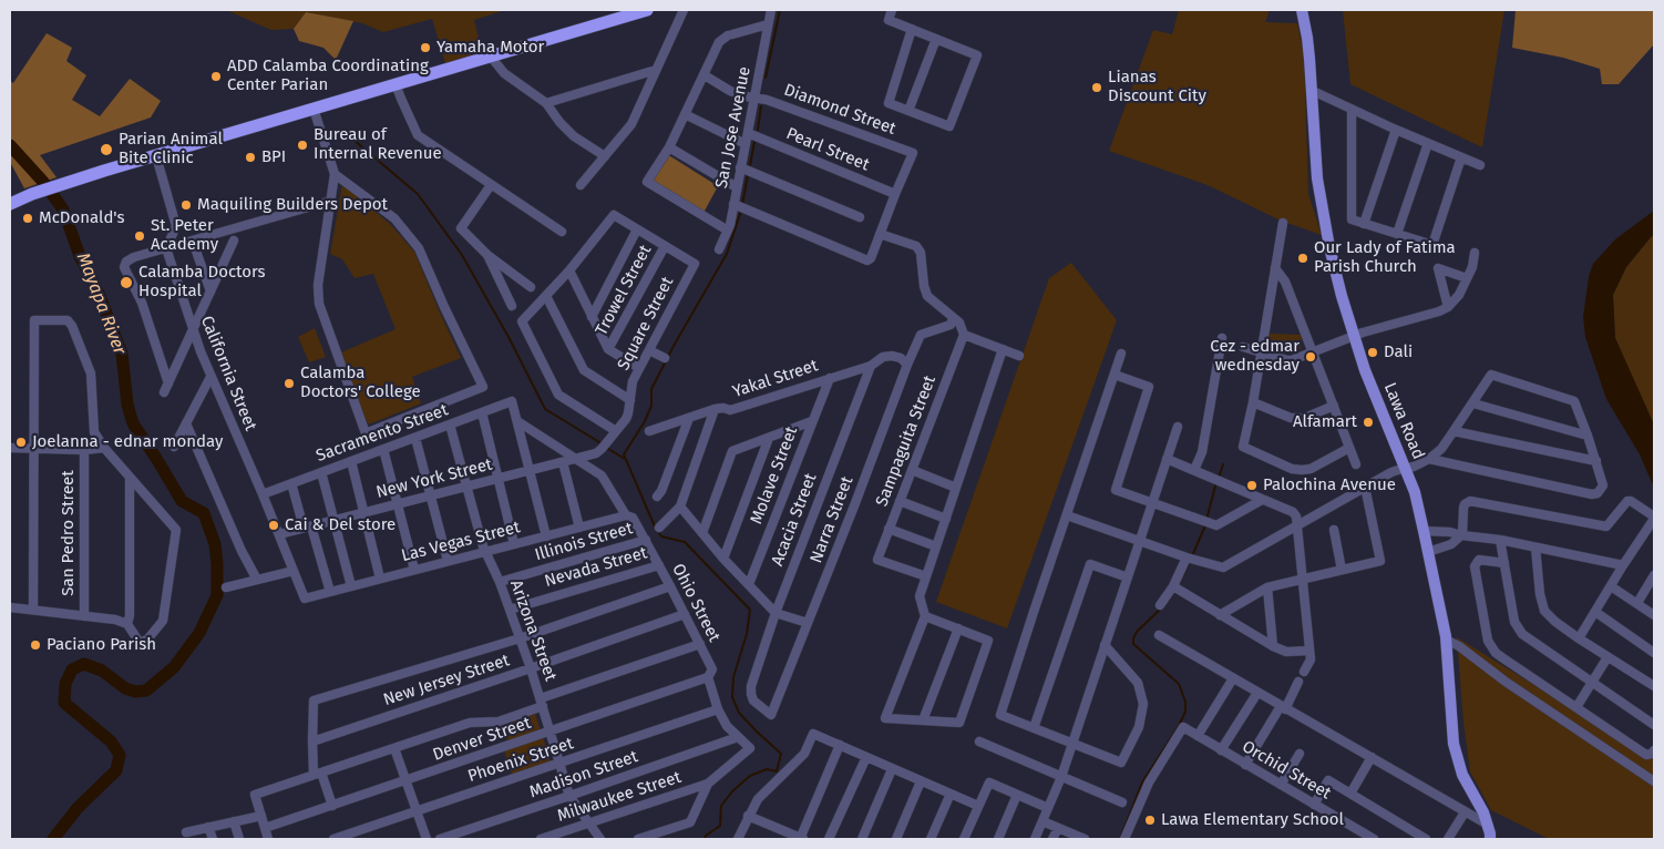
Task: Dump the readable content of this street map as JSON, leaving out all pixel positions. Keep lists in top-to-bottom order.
{
  "streets": {
    "main road": ["Lawa Road"],
    "street": [
      "Diamond Street",
      "San Jose Avenue",
      "Pearl Street",
      "Trowel Street",
      "Square Street",
      "California Street",
      "Yakal Street",
      "Sacramento Street",
      "Sampaguita Street",
      "Molave Street",
      "New York Street",
      "Acacia Street",
      "Narra Street",
      "San Pedro Street",
      "Las Vegas Street",
      "Illinois Street",
      "Nevada Street",
      "Ohio Street",
      "Arizona Street",
      "New Jersey Street",
      "Denver Street",
      "Phoenix Street",
      "Orchid Street",
      "Madison Street",
      "Milwaukee Street"
    ]
  },
  "crossings": [
    ["Diamond Street", "San Jose Avenue"],
    ["Diamond Street", "Pearl Street"],
    ["San Jose Avenue", "Pearl Street"],
    ["Trowel Street", "Square Street"],
    ["Square Street", "New York Street"],
    ["California Street", "Sacramento Street"],
    ["California Street", "New York Street"],
    ["California Street", "Las Vegas Street"],
    ["Yakal Street", "Molave Street"],
    ["Yakal Street", "Acacia Street"],
    ["Yakal Street", "Narra Street"],
    ["Sacramento Street", "Ohio Street"],
    ["Sacramento Street", "Arizona Street"],
    ["New York Street", "Ohio Street"],
    ["New York Street", "Arizona Street"],
    ["Acacia Street", "Narra Street"],
    ["Las Vegas Street", "Ohio Street"],
    ["Las Vegas Street", "Arizona Street"],
    ["Illinois Street", "Ohio Street"],
    ["Illinois Street", "Arizona Street"],
    ["Nevada Street", "Ohio Street"],
    ["Nevada Street", "Arizona Street"],
    ["Ohio Street", "New Jersey Street"],
    ["Ohio Street", "Denver Street"],
    ["Ohio Street", "Phoenix Street"],
    ["Ohio Street", "Madison Street"],
    ["Ohio Street", "Milwaukee Street"],
    ["Arizona Street", "New Jersey Street"],
    ["Arizona Street", "Denver Street"],
    ["Arizona Street", "Phoenix Street"],
    ["Arizona Street", "Madison Street"],
    ["Arizona Street", "Milwaukee Street"]
  ],
  "water": ["Mayapa River"],
  "places": [
    "Yamaha Motor",
    "ADD Calamba Coordinating Center Parian",
    "Lianas Discount City",
    "Bureau of Internal Revenue",
    "Parian Animal Bite Clinic",
    "BPI",
    "Maquiling Builders Depot",
    "McDonald's",
    "St. Peter Academy",
    "Our Lady of Fatima Parish Church",
    "Calamba Doctors Hospital",
    "Dali",
    "Cez - edmar wednesday",
    "Calamba Doctors' College",
    "Alfamart",
    "Joelanna - ednar monday",
    "Palochina Avenue",
    "Cai & Del store",
    "Paciano Parish",
    "Lawa Elementary School"
  ]
}
